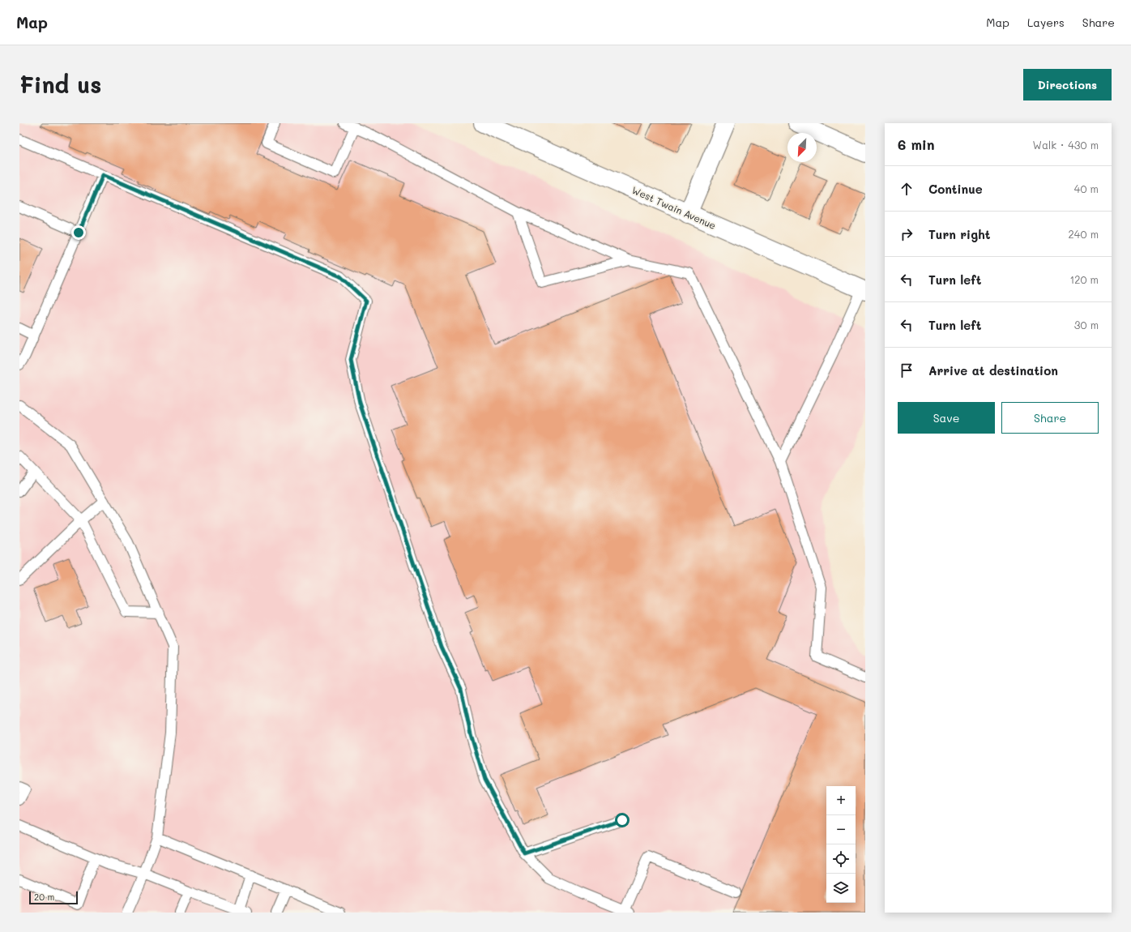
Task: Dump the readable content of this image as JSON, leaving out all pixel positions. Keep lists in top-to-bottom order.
{
  "streets": {
    "street": ["West Twain Avenue"]
  },
  "scale_bar": "20 m",
  "north": "bottom left",
  "page": {
    "header": "Map",
    "nav": ["Map", "Layers", "Share"],
    "buttons": [
      "Directions",
      ["Save", "Share"]
    ],
    "title": "Find us",
    "heading": ["6 min", "Walk · 430 m"],
    "list": [
      ["Continue", "40 m"],
      ["Turn right", "240 m"],
      ["Turn left", "120 m"],
      ["Turn left", "30 m"],
      "Arrive at destination"
    ],
    "map_buttons": ["+", "−"],
    "scale": "20 m"
  }
}
